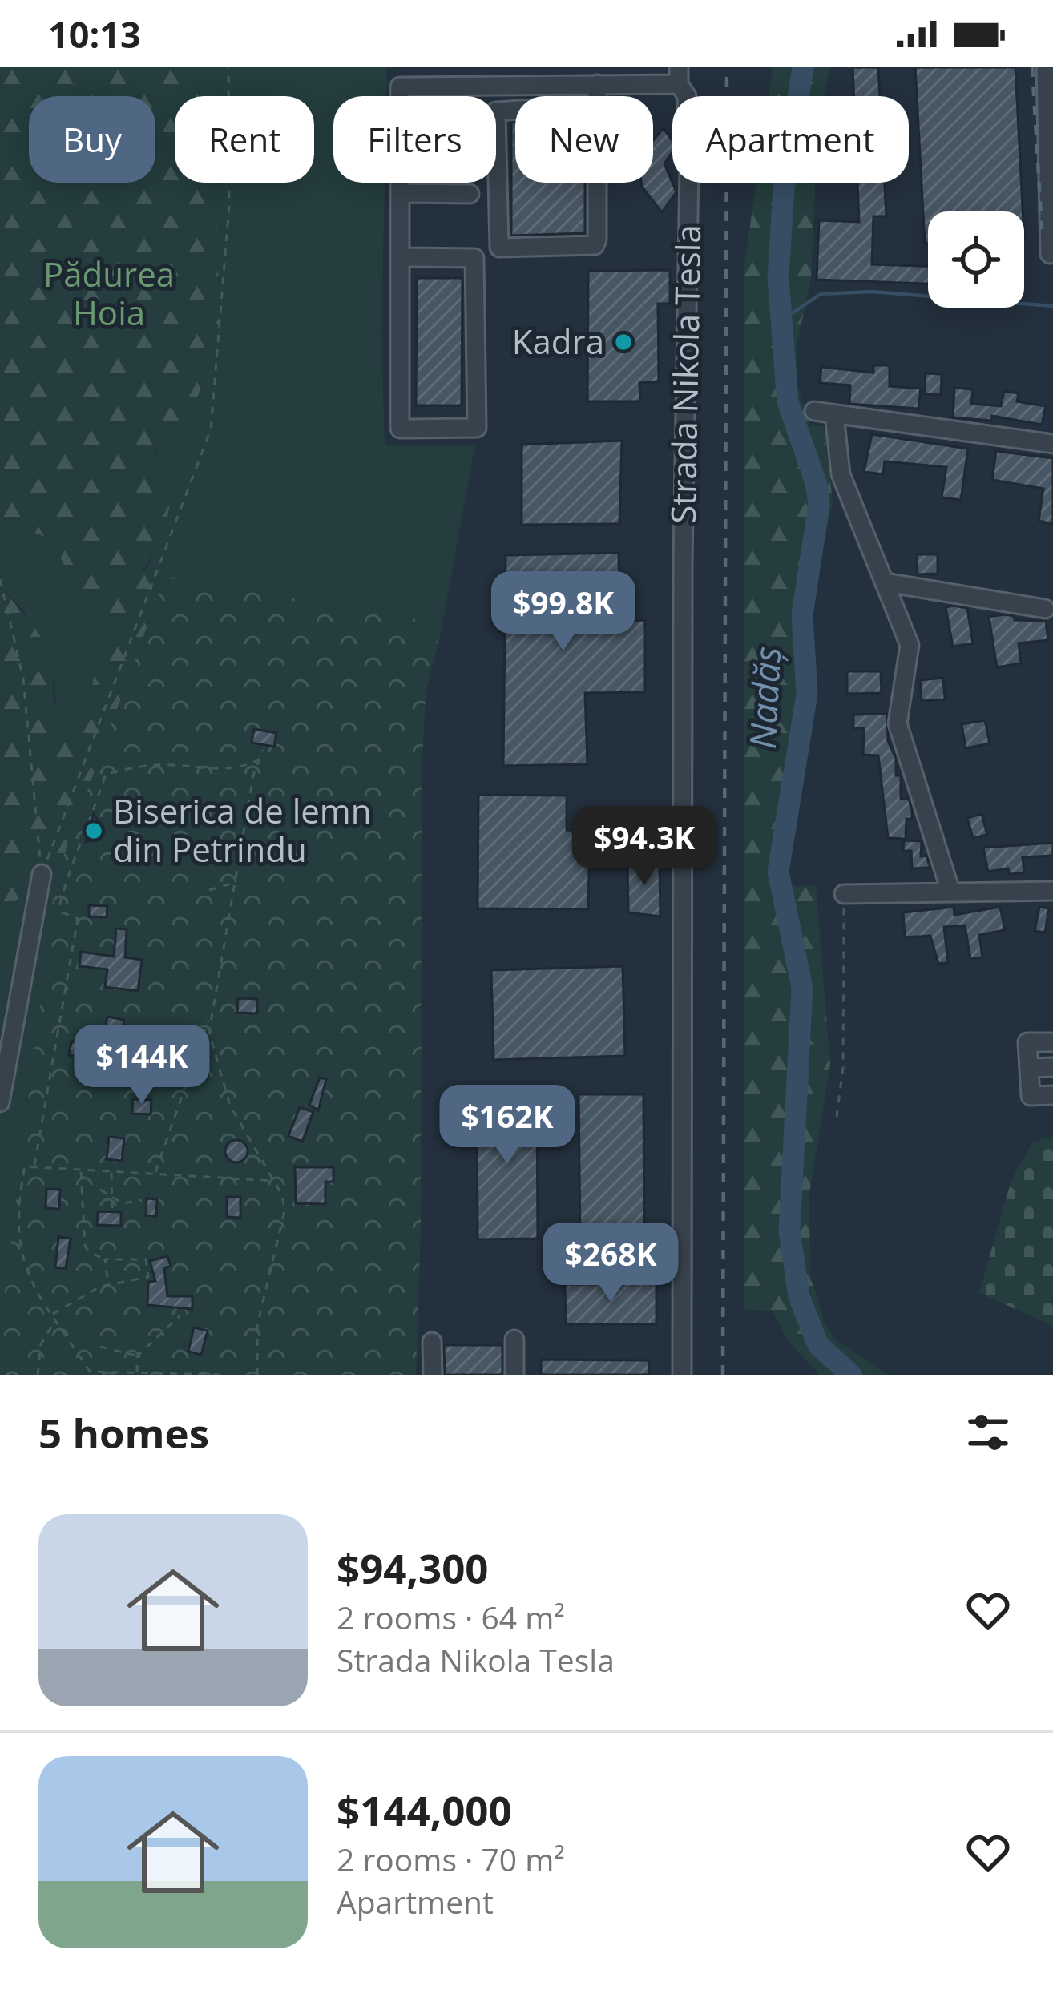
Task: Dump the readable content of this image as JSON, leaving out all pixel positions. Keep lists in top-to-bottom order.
{
  "streets": {
    "street": ["Strada Nikola Tesla"]
  },
  "water": ["Nadăș"],
  "parks": ["Pădurea Hoia"],
  "places": ["Kadra", "Biserica de lemn din Petrindu"],
  "page": {
    "status": "10:13",
    "chip": [
      "Buy",
      "Rent",
      "Filters",
      "New",
      "Apartment"
    ],
    "price": [
      "$99.8K",
      "$94.3K",
      "$144K",
      "$162K",
      "$268K"
    ],
    "heading": "5 homes",
    "list": [
      {
        "name": "$94,300",
        "note": "2 rooms · 64 m² · Strada Nikola Tesla"
      },
      {
        "name": "$144,000",
        "note": "2 rooms · 70 m² · Apartment"
      }
    ]
  }
}
